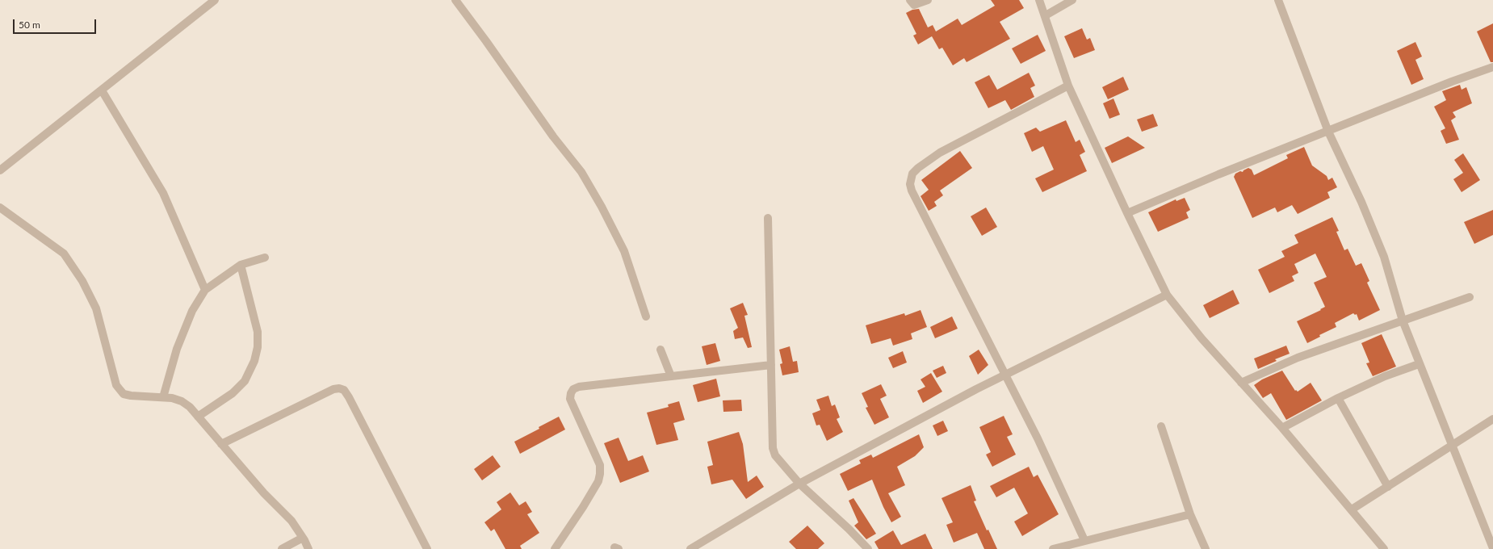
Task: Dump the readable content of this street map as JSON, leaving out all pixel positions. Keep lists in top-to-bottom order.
{
  "scale_bar": "50 m"
}
